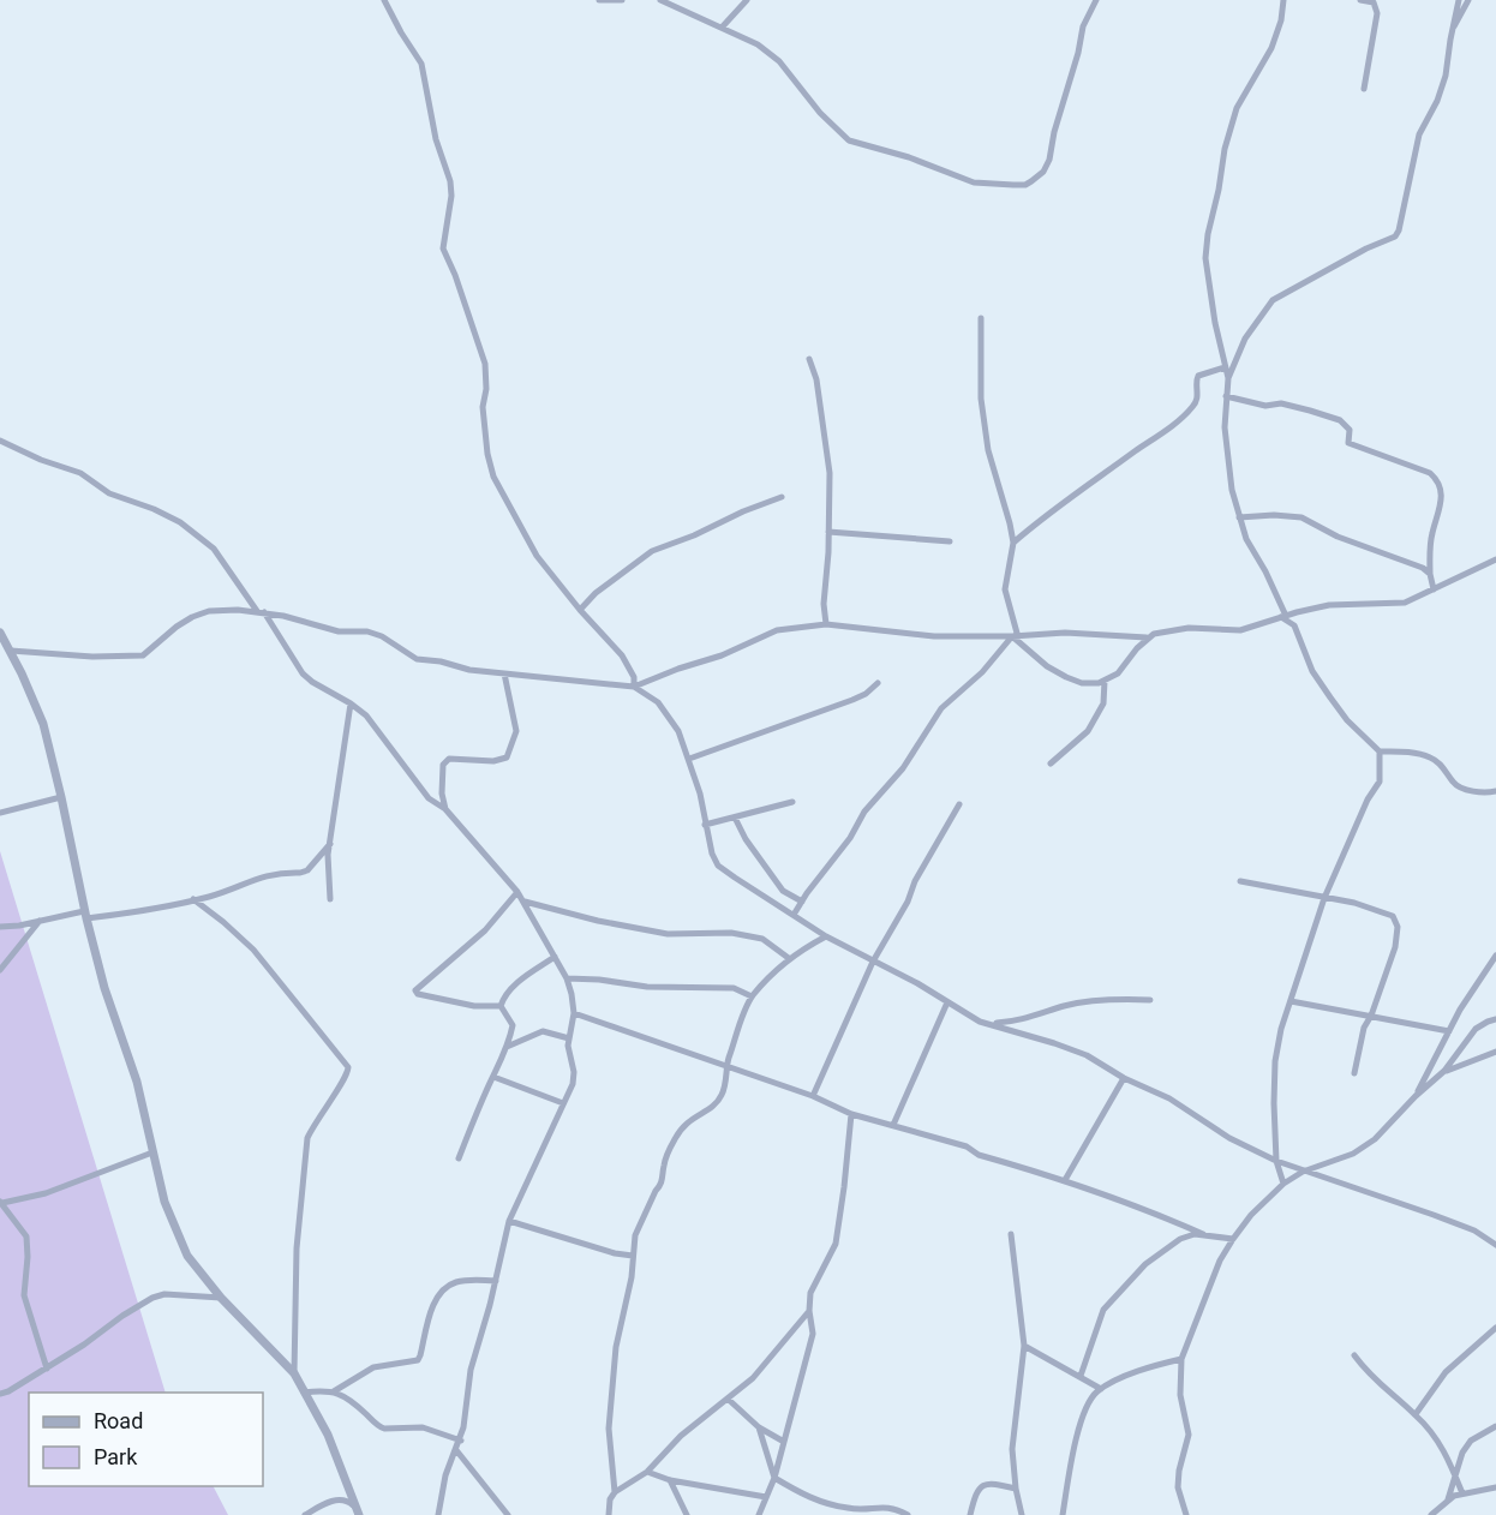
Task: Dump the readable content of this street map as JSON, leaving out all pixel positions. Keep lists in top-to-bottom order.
{
  "legend": ["Road", "Park"]
}
